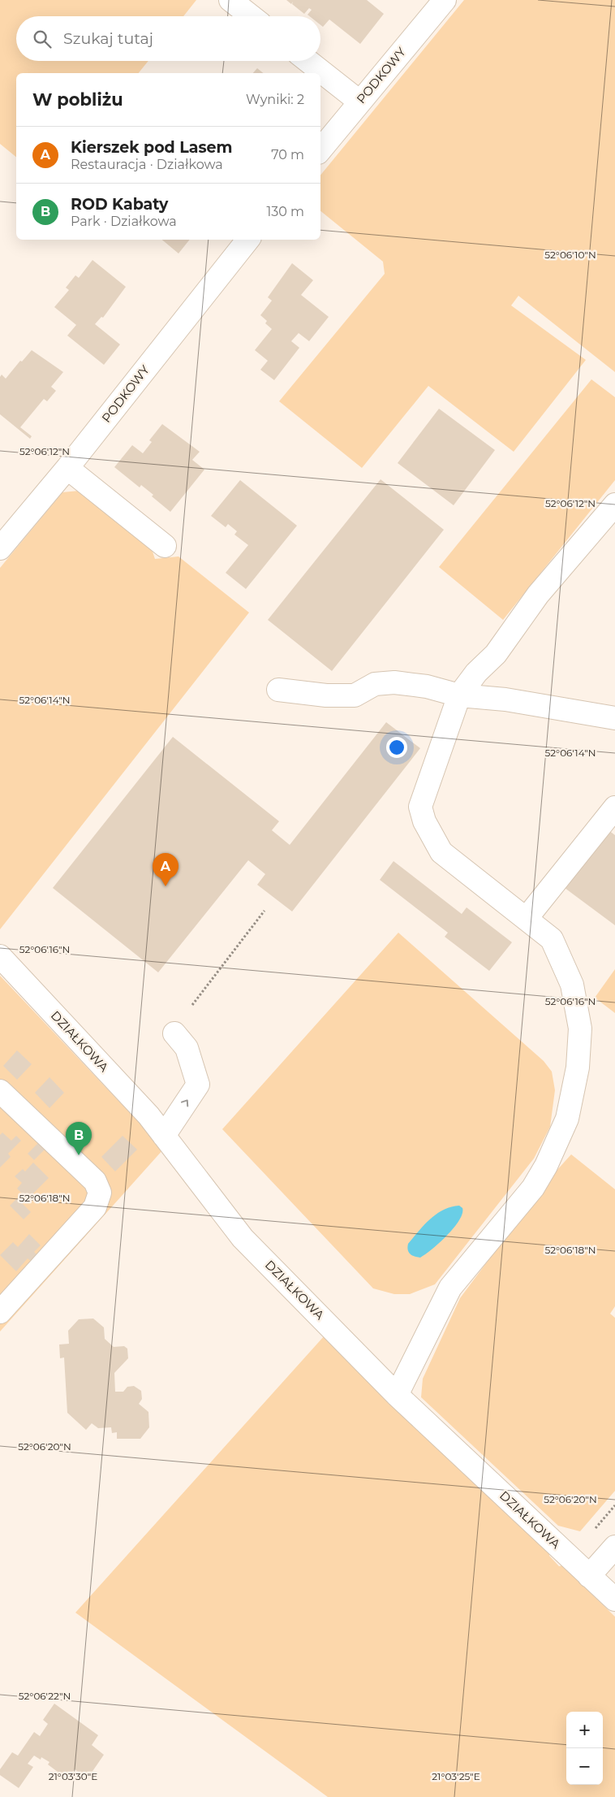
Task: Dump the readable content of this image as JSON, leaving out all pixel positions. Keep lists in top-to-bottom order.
{
  "streets": {
    "street": ["PODKOWY", "DZIAŁKOWA"]
  },
  "page": {
    "search": "Szukaj tutaj",
    "heading": ["W pobliżu", "Wyniki: 2"],
    "list": [
      {
        "mark": "A",
        "name": "Kierszek pod Lasem",
        "note": "Restauracja · Działkowa",
        "value": "70 m"
      },
      {
        "mark": "B",
        "name": "ROD Kabaty",
        "note": "Park · Działkowa",
        "value": "130 m"
      }
    ],
    "pins": ["A", "B"],
    "map_buttons": ["+", "−"]
  },
  "coordinates": [
    "52°06'10\"N",
    "52°06'12\"N",
    "52°06'14\"N",
    "52°06'16\"N",
    "52°06'18\"N",
    "52°06'20\"N",
    "52°06'22\"N",
    "21°03'30\"E",
    "21°03'25\"E"
  ]
}
